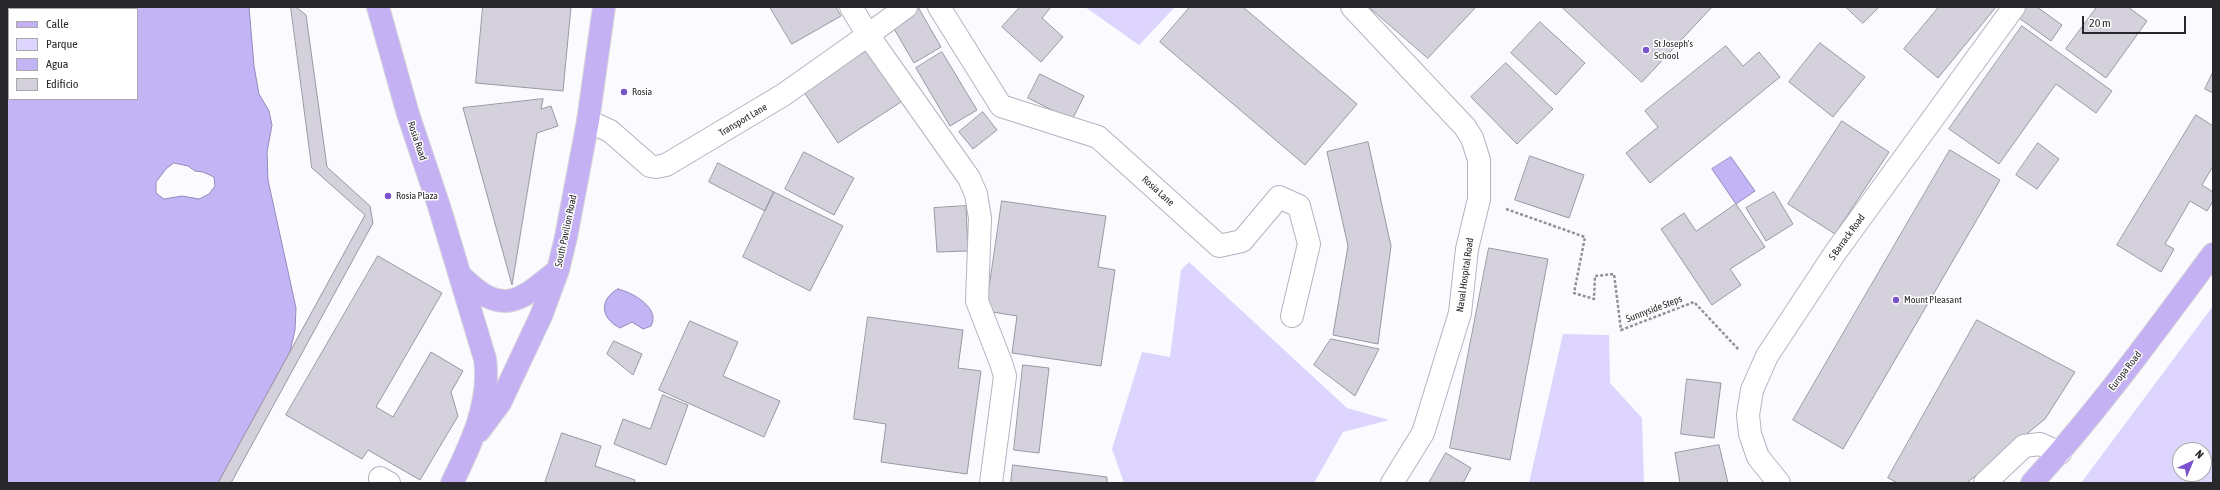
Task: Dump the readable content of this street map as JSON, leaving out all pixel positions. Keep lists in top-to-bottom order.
{
  "streets": {
    "main road": ["Rosia Road", "South Pavilion Road", "Europa Road"],
    "street": [
      "Transport Lane",
      "Rosia Lane",
      "S Barrack Road",
      "Naval Hospital Road"
    ],
    "path": ["Sunnyside Steps"]
  },
  "crossings": [
    ["Transport Lane", "South Pavilion Road"],
    ["Rosia Road", "South Pavilion Road"],
    ["S Barrack Road", "Sunnyside Steps"],
    ["Naval Hospital Road", "Sunnyside Steps"]
  ],
  "places": [
    "St Joseph's School",
    "Rosia",
    "Rosia Plaza",
    "Mount Pleasant"
  ],
  "legend": [
    "Calle",
    "Parque",
    "Agua",
    "Edificio"
  ],
  "scale_bar": "20 m",
  "north": "top right"
}
